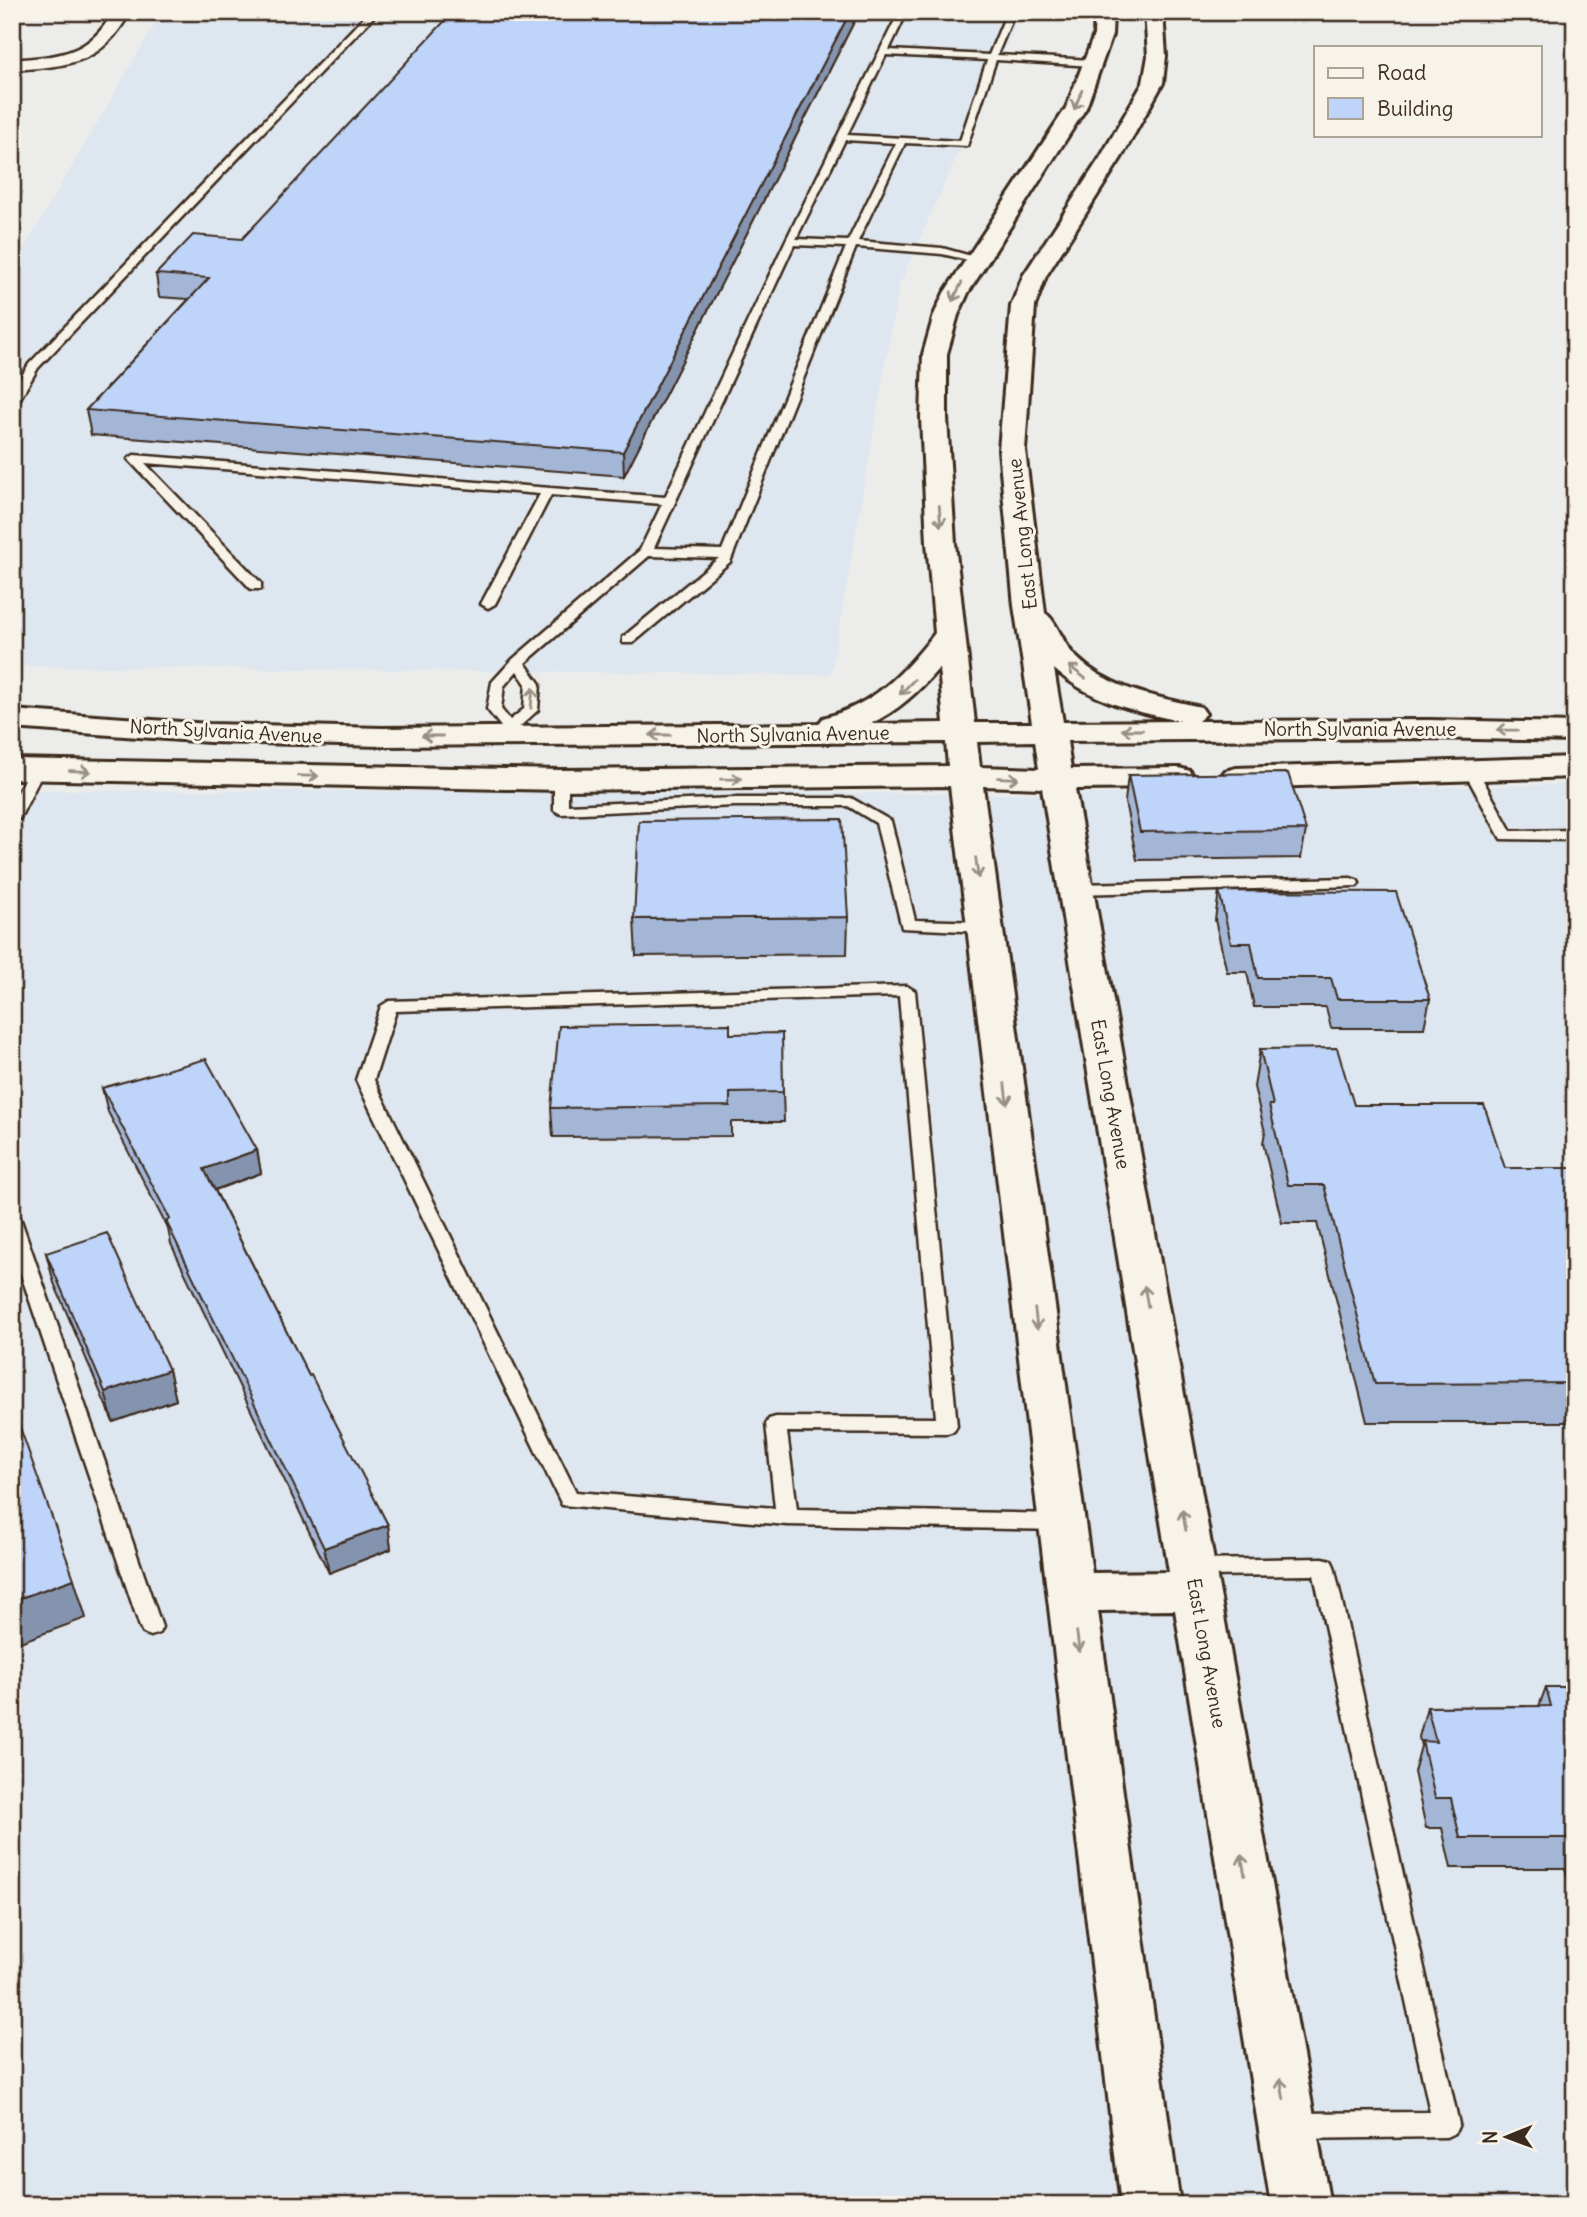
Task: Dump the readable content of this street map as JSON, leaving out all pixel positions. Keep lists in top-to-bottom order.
{
  "streets": {
    "main road": ["East Long Avenue", "North Sylvania Avenue"]
  },
  "crossings": [
    ["East Long Avenue", "North Sylvania Avenue"]
  ],
  "legend": ["Road", "Building"],
  "north": "left"
}
